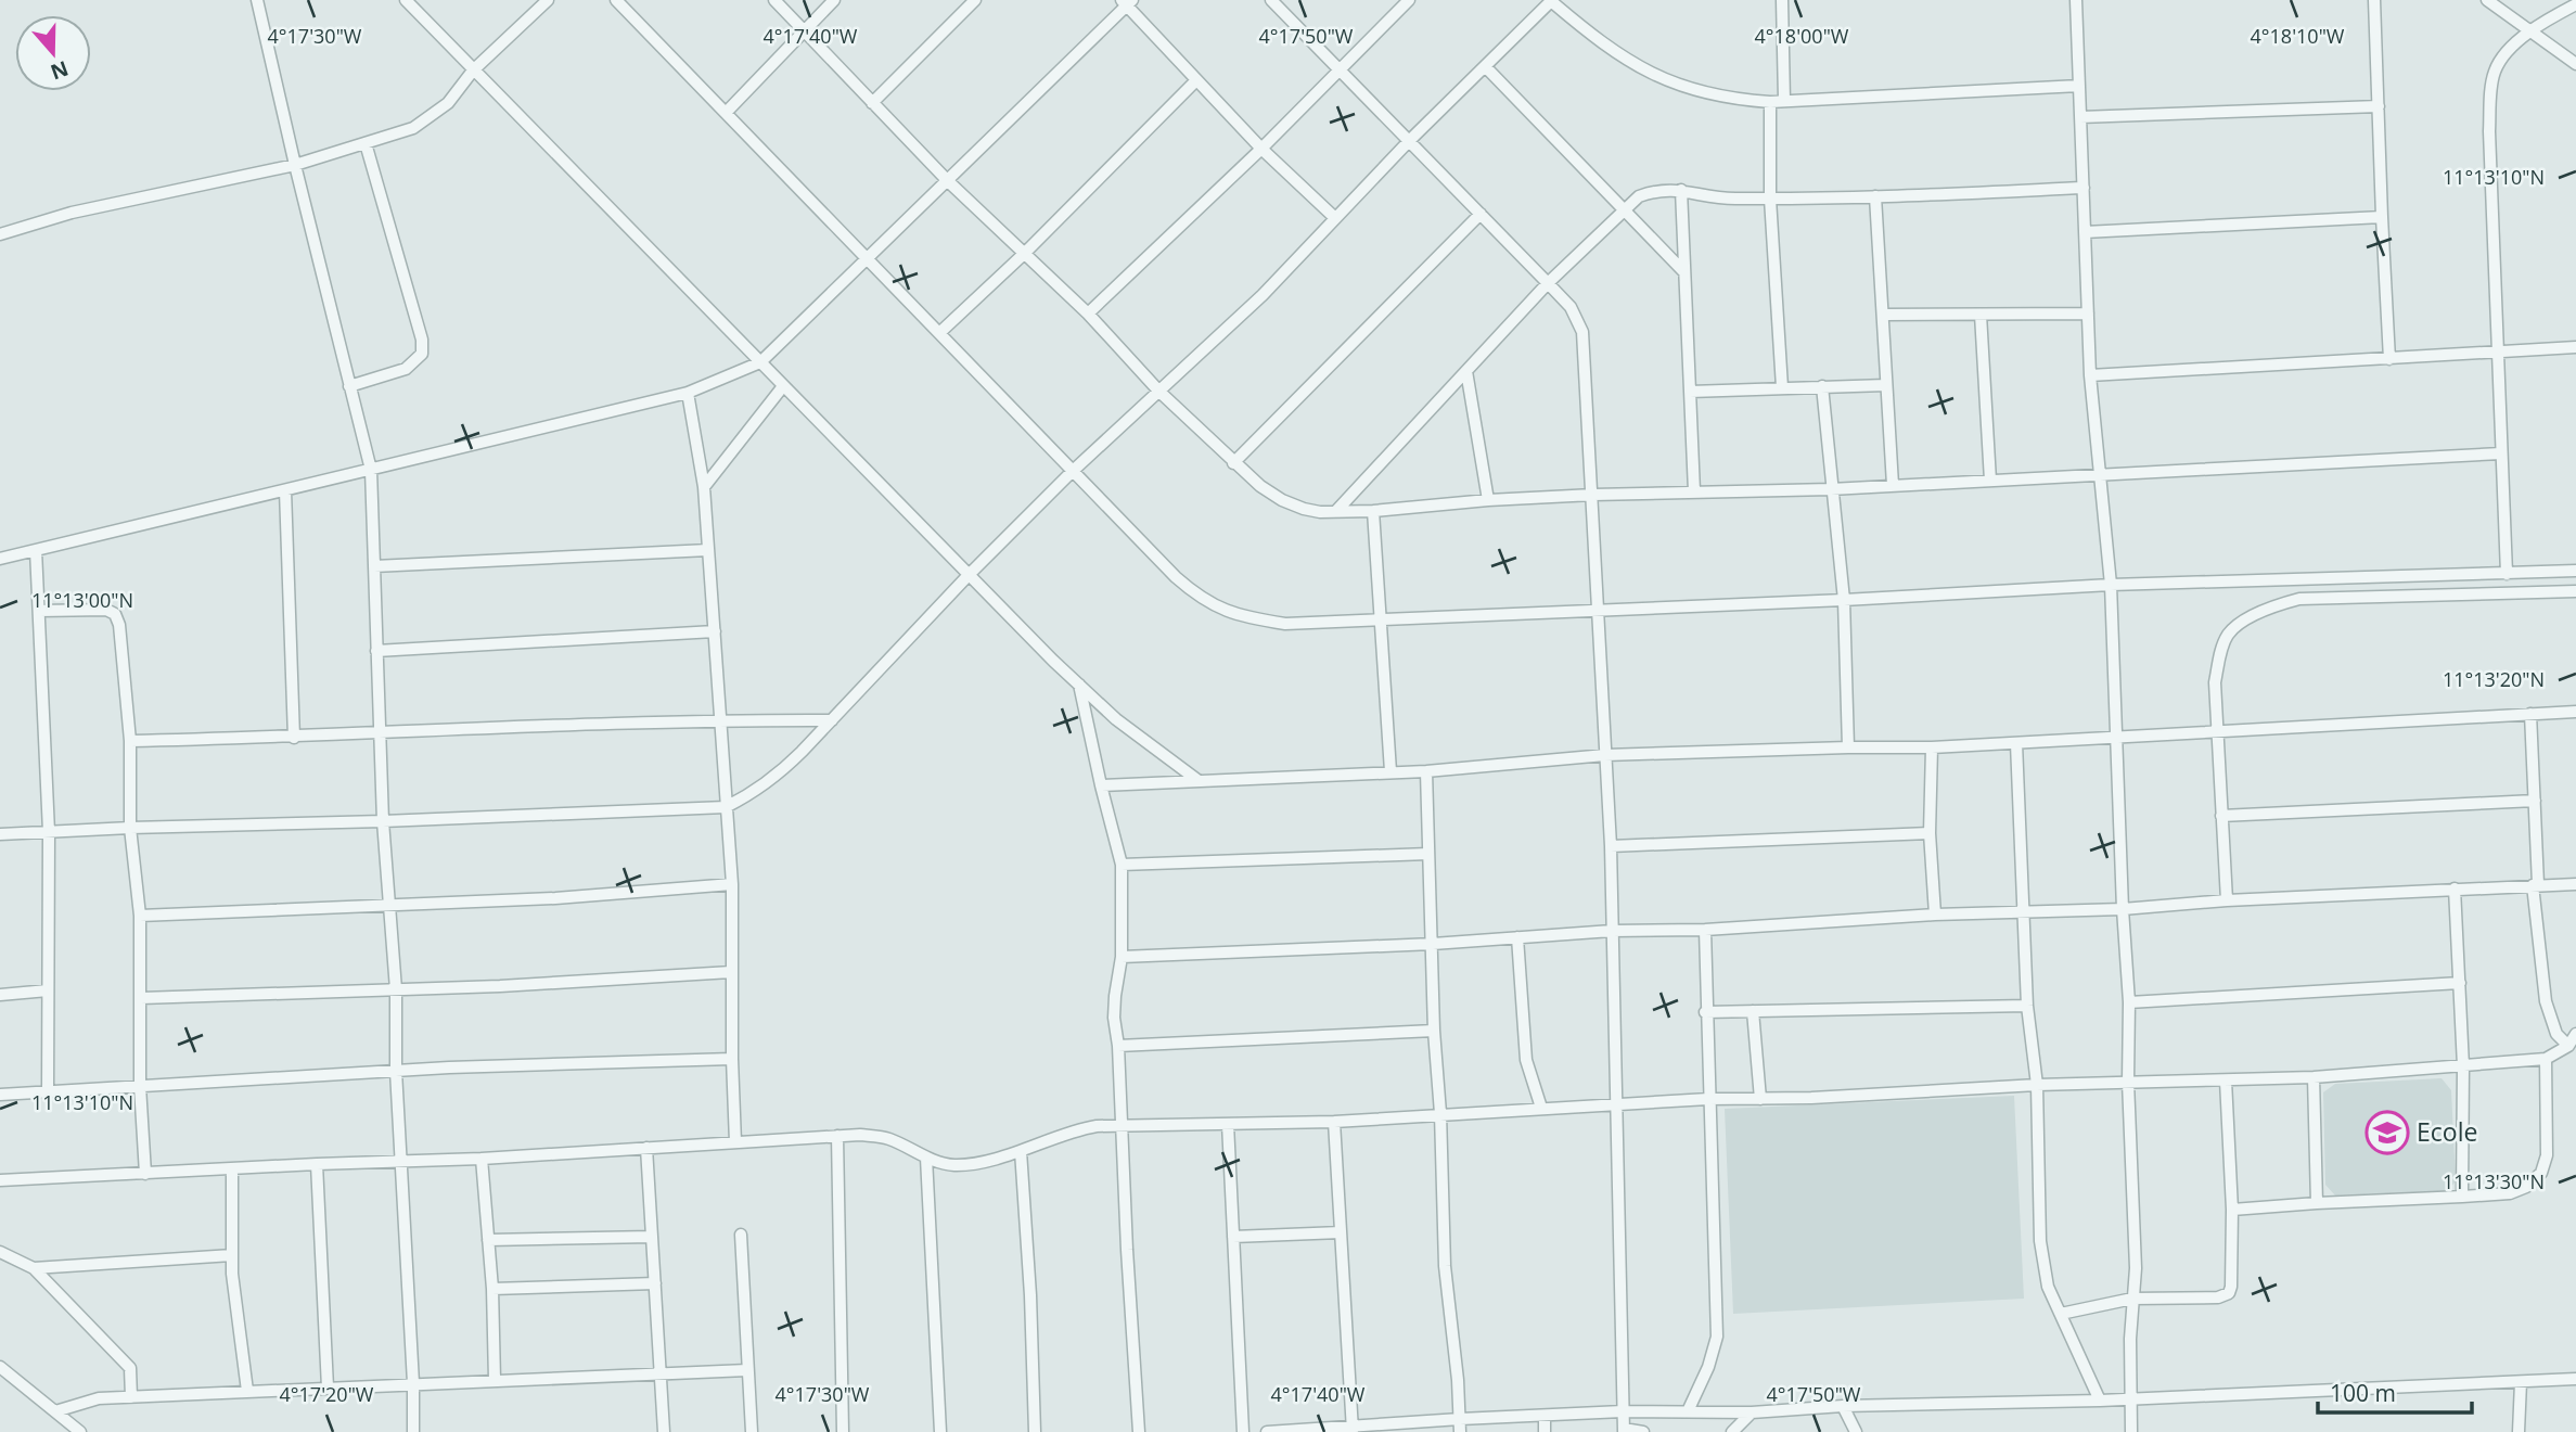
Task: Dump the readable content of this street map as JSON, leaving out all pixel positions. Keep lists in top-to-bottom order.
{
  "places": {
    "school or university": ["Ecole"]
  },
  "scale_bar": "100 m",
  "north": "bottom",
  "coordinates": [
    "4°17'30\"W",
    "4°17'50\"W",
    "4°18'00\"W",
    "4°17'40\"W",
    "4°18'10\"W",
    "11°13'10\"N",
    "11°13'00\"N",
    "11°13'20\"N",
    "11°13'30\"N",
    "4°17'20\"W"
  ]
}
